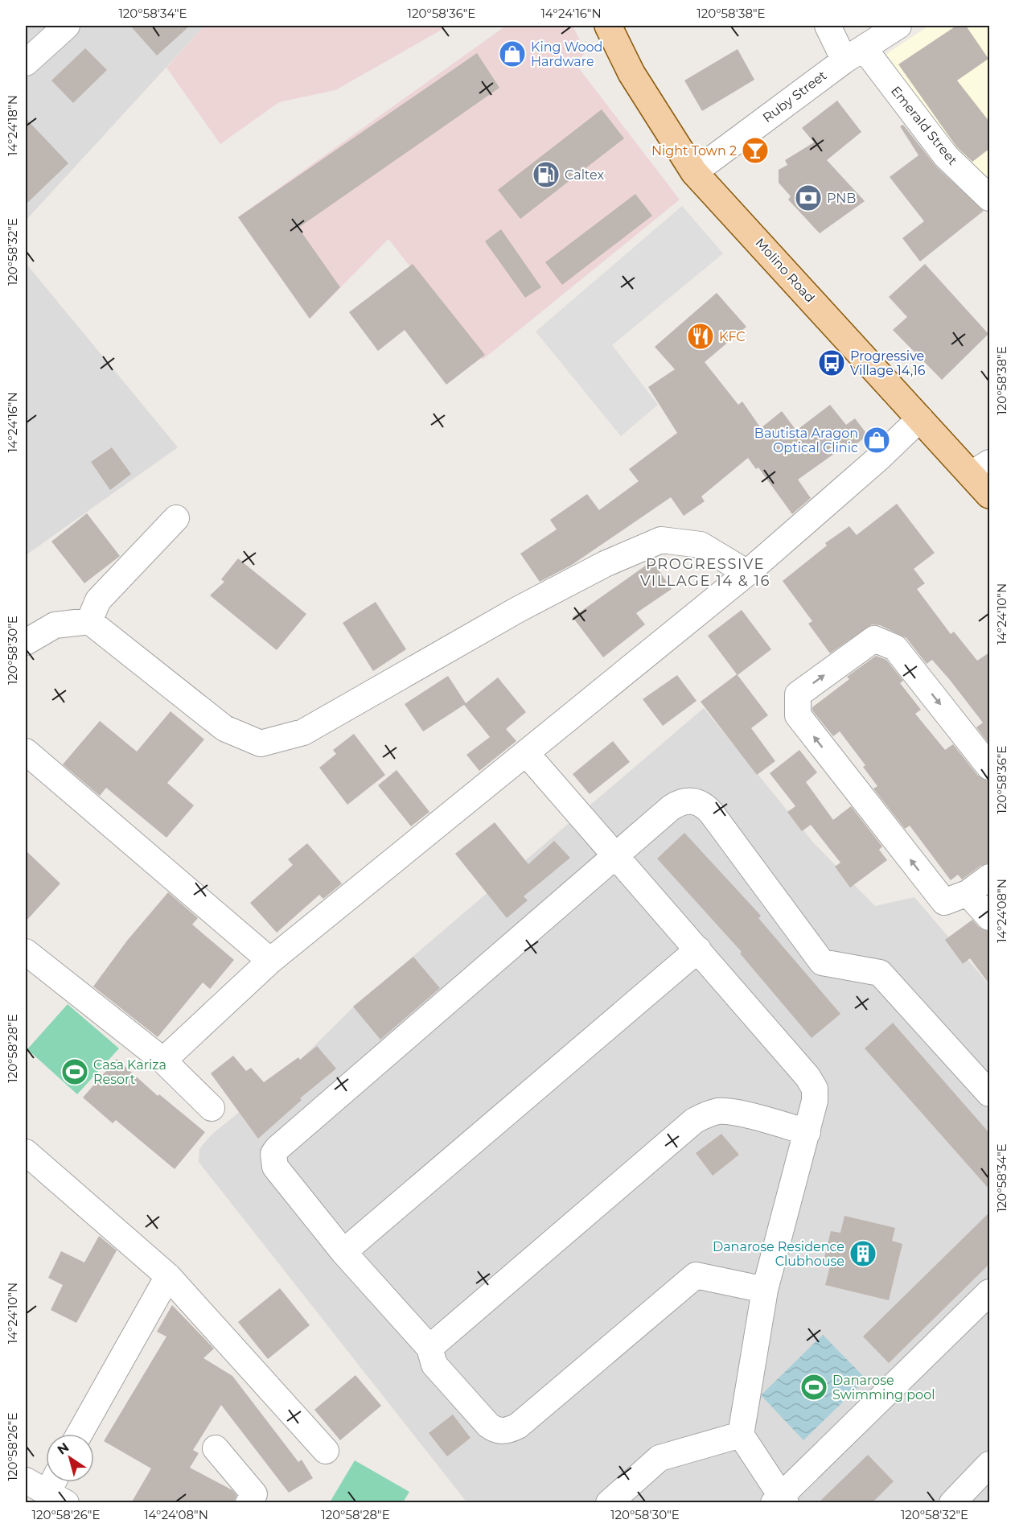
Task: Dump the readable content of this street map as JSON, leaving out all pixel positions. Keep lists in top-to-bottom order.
{
  "streets": {
    "main road": ["Molino Road"],
    "street": ["Ruby Street", "Emerald Street"]
  },
  "crossings": [
    ["Ruby Street", "Emerald Street"],
    ["Ruby Street", "Molino Road"]
  ],
  "districts": ["PROGRESSIVE VILLAGE 14 & 16"],
  "places": {
    "shop": ["King Wood Hardware", "Bautista Aragon Optical Clinic"],
    "bar": ["Night Town 2"],
    "fuel station": ["Caltex"],
    "bank": ["PNB"],
    "restaurant": ["KFC"],
    "bus stop": ["Progressive Village 14,16"],
    "sports": ["Casa Kariza Resort", "Danarose Swimming pool"],
    "building": ["Danarose Residence Clubhouse"]
  },
  "north": "top left",
  "coordinates": [
    "120°58'34\"E",
    "120°58'36\"E",
    "14°24'16\"N",
    "120°58'38\"E",
    "14°24'18\"N",
    "120°58'32\"E",
    "14°24'10\"N",
    "120°58'30\"E",
    "14°24'08\"N",
    "120°58'28\"E",
    "120°58'26\"E"
  ]
}
